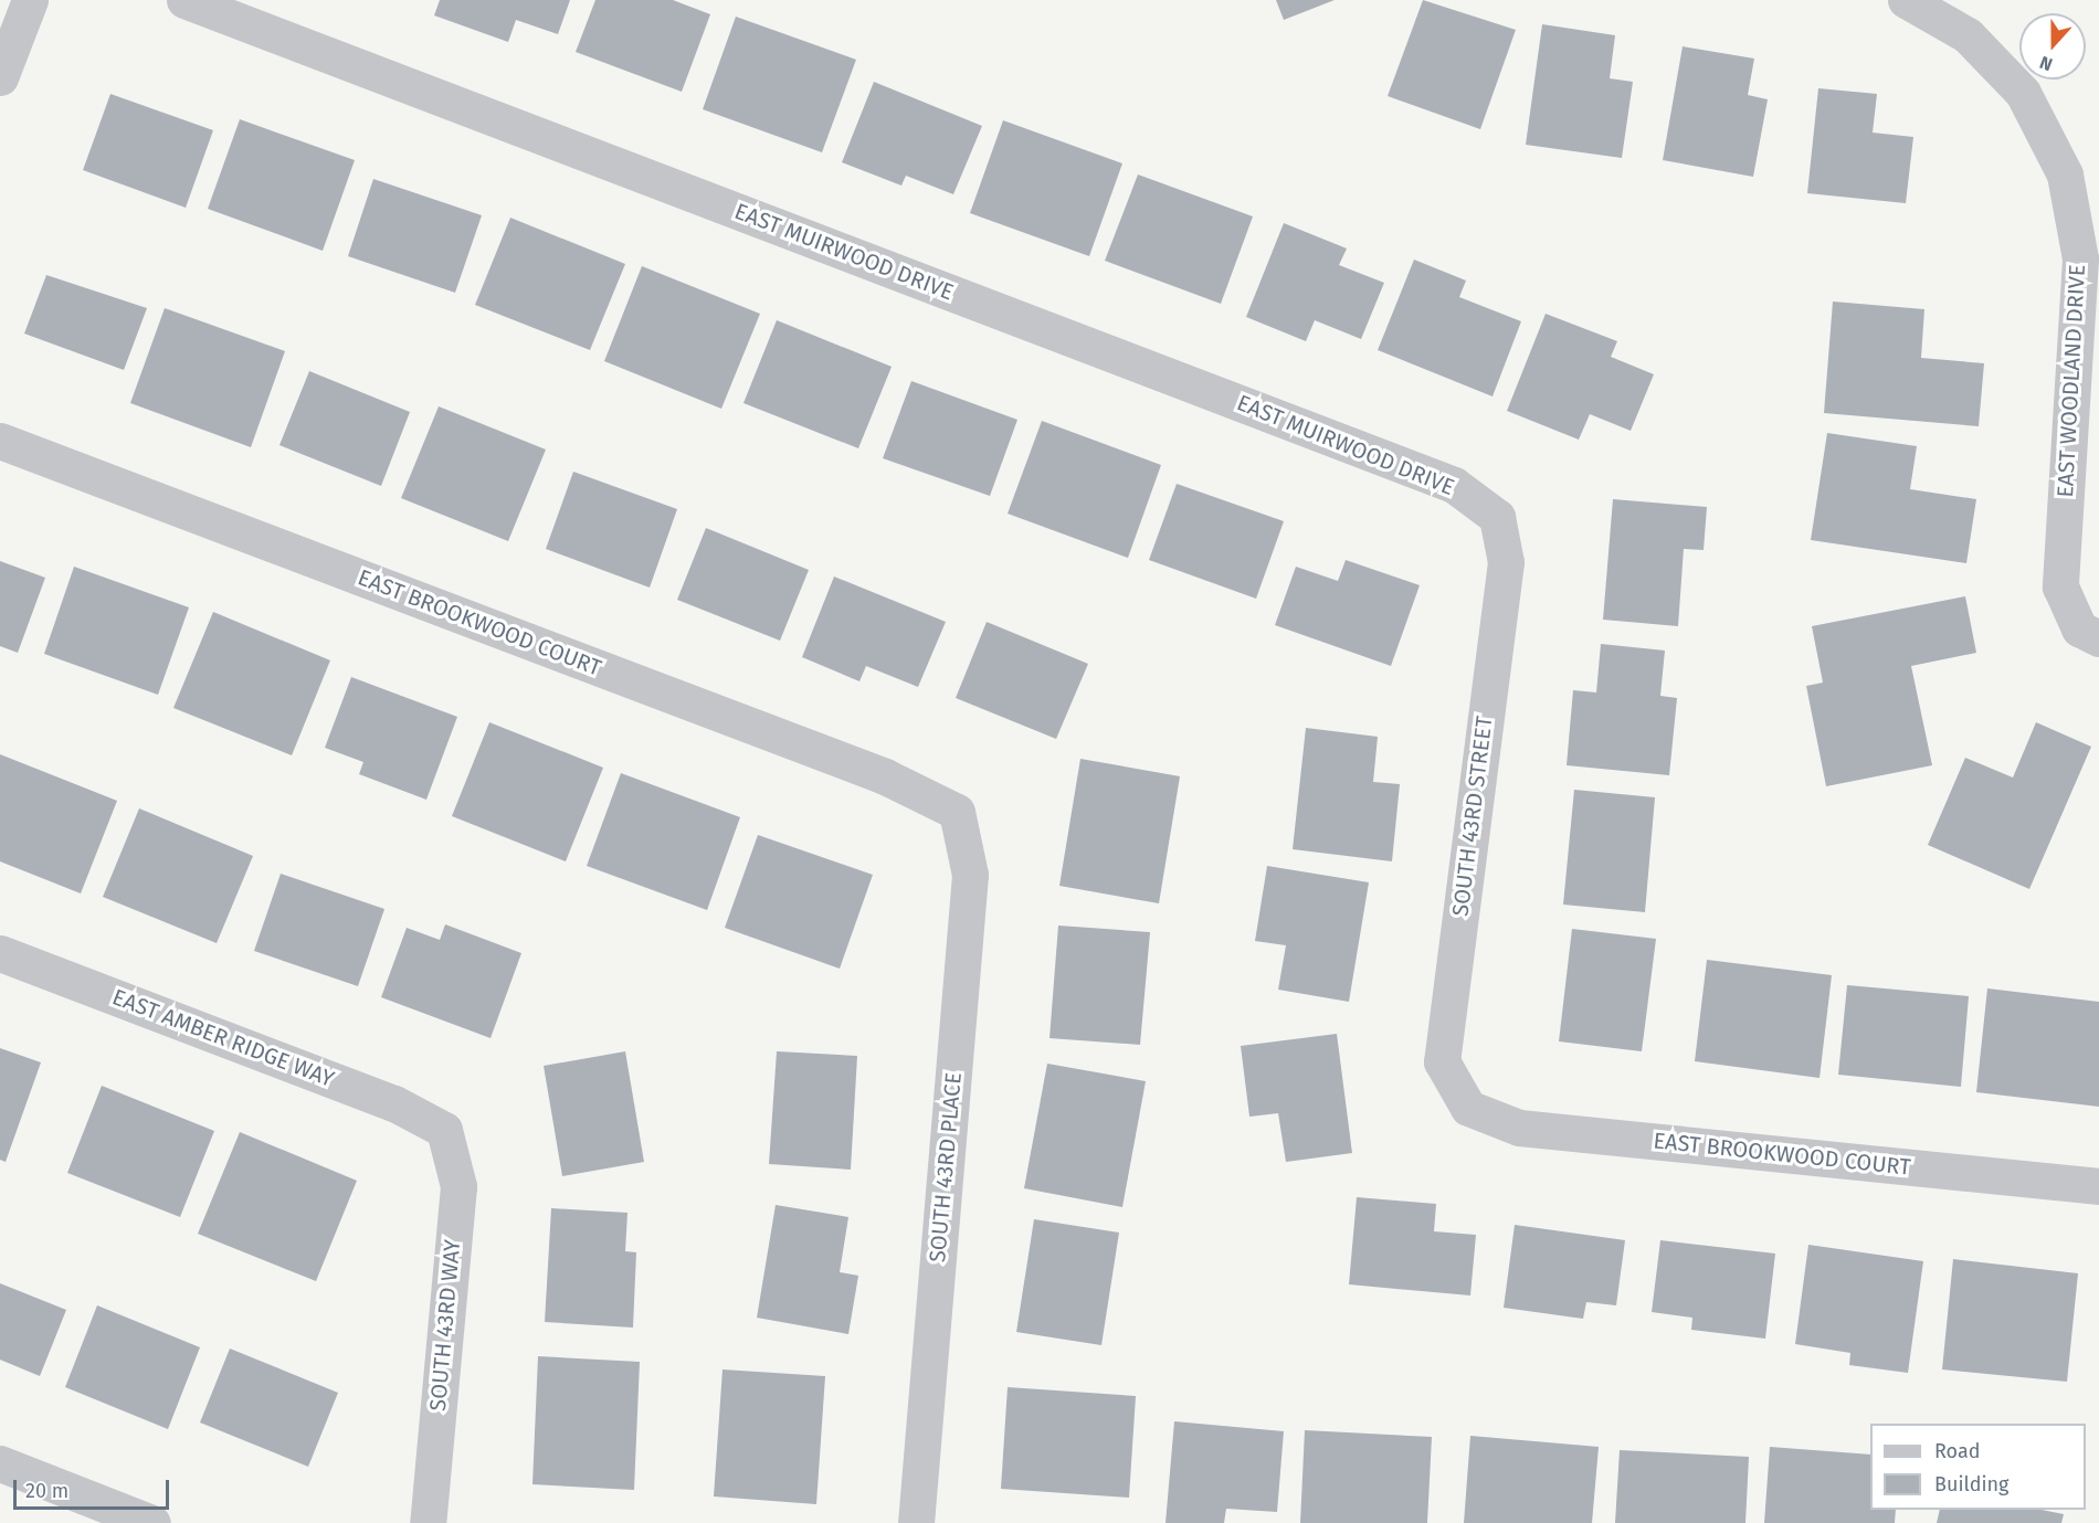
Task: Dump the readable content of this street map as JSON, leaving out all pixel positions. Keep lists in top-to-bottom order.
{
  "streets": {
    "street": [
      "EAST MUIRWOOD DRIVE",
      "EAST WOODLAND DRIVE",
      "EAST BROOKWOOD COURT",
      "SOUTH 43RD STREET",
      "EAST AMBER RIDGE WAY",
      "SOUTH 43RD PLACE",
      "SOUTH 43RD WAY"
    ]
  },
  "crossings": [
    ["EAST MUIRWOOD DRIVE", "SOUTH 43RD STREET"],
    ["EAST BROOKWOOD COURT", "SOUTH 43RD STREET"],
    ["EAST BROOKWOOD COURT", "SOUTH 43RD PLACE"],
    ["EAST AMBER RIDGE WAY", "SOUTH 43RD WAY"]
  ],
  "legend": ["Road", "Building"],
  "scale_bar": "20 m",
  "north": "bottom"
}
